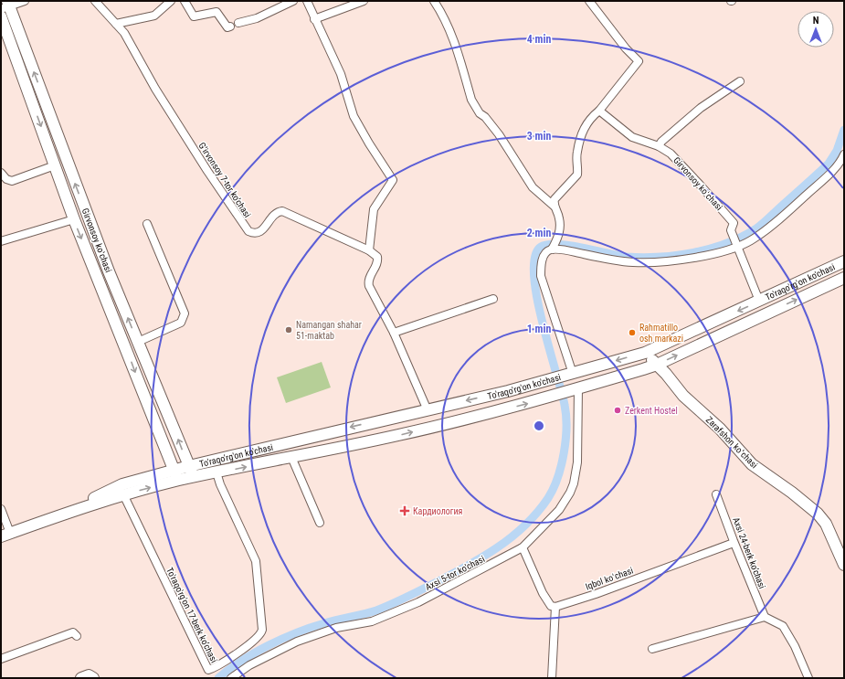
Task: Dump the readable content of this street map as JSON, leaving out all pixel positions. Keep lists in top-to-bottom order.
{
  "streets": {
    "main road": ["Girvonsoy koʻchasi", "To'raqo'rg'on ko'chasi", "Zarafshon koʻchasi"],
    "street": [
      "Gʼirvonsoy 7-tor koʼchasi",
      "Аxsi 24-berk koʼchasi",
      "Аxsi 5-tor koʼchasi",
      "Iqbol koʻchasi",
      "To'raqo'rg'on 17-berk koʼchasi"
    ]
  },
  "crossings": [
    ["Girvonsoy koʻchasi", "To'raqo'rg'on ko'chasi"],
    ["To'raqo'rg'on ko'chasi", "Zarafshon koʻchasi"],
    ["To'raqo'rg'on ko'chasi", "Аxsi 5-tor koʼchasi"],
    ["To'raqo'rg'on ko'chasi", "To'raqo'rg'on 17-berk koʼchasi"],
    ["Аxsi 24-berk koʼchasi", "Iqbol koʻchasi"]
  ],
  "places": {
    "other": ["Namangan shahar 51-maktab", "Rahmatillo osh markazi", "Zerkent Hostel"],
    "health": ["Кардиология"]
  },
  "north": "top",
  "rings": [
    "4 min",
    "3 min",
    "2 min",
    "1 min"
  ]
}
